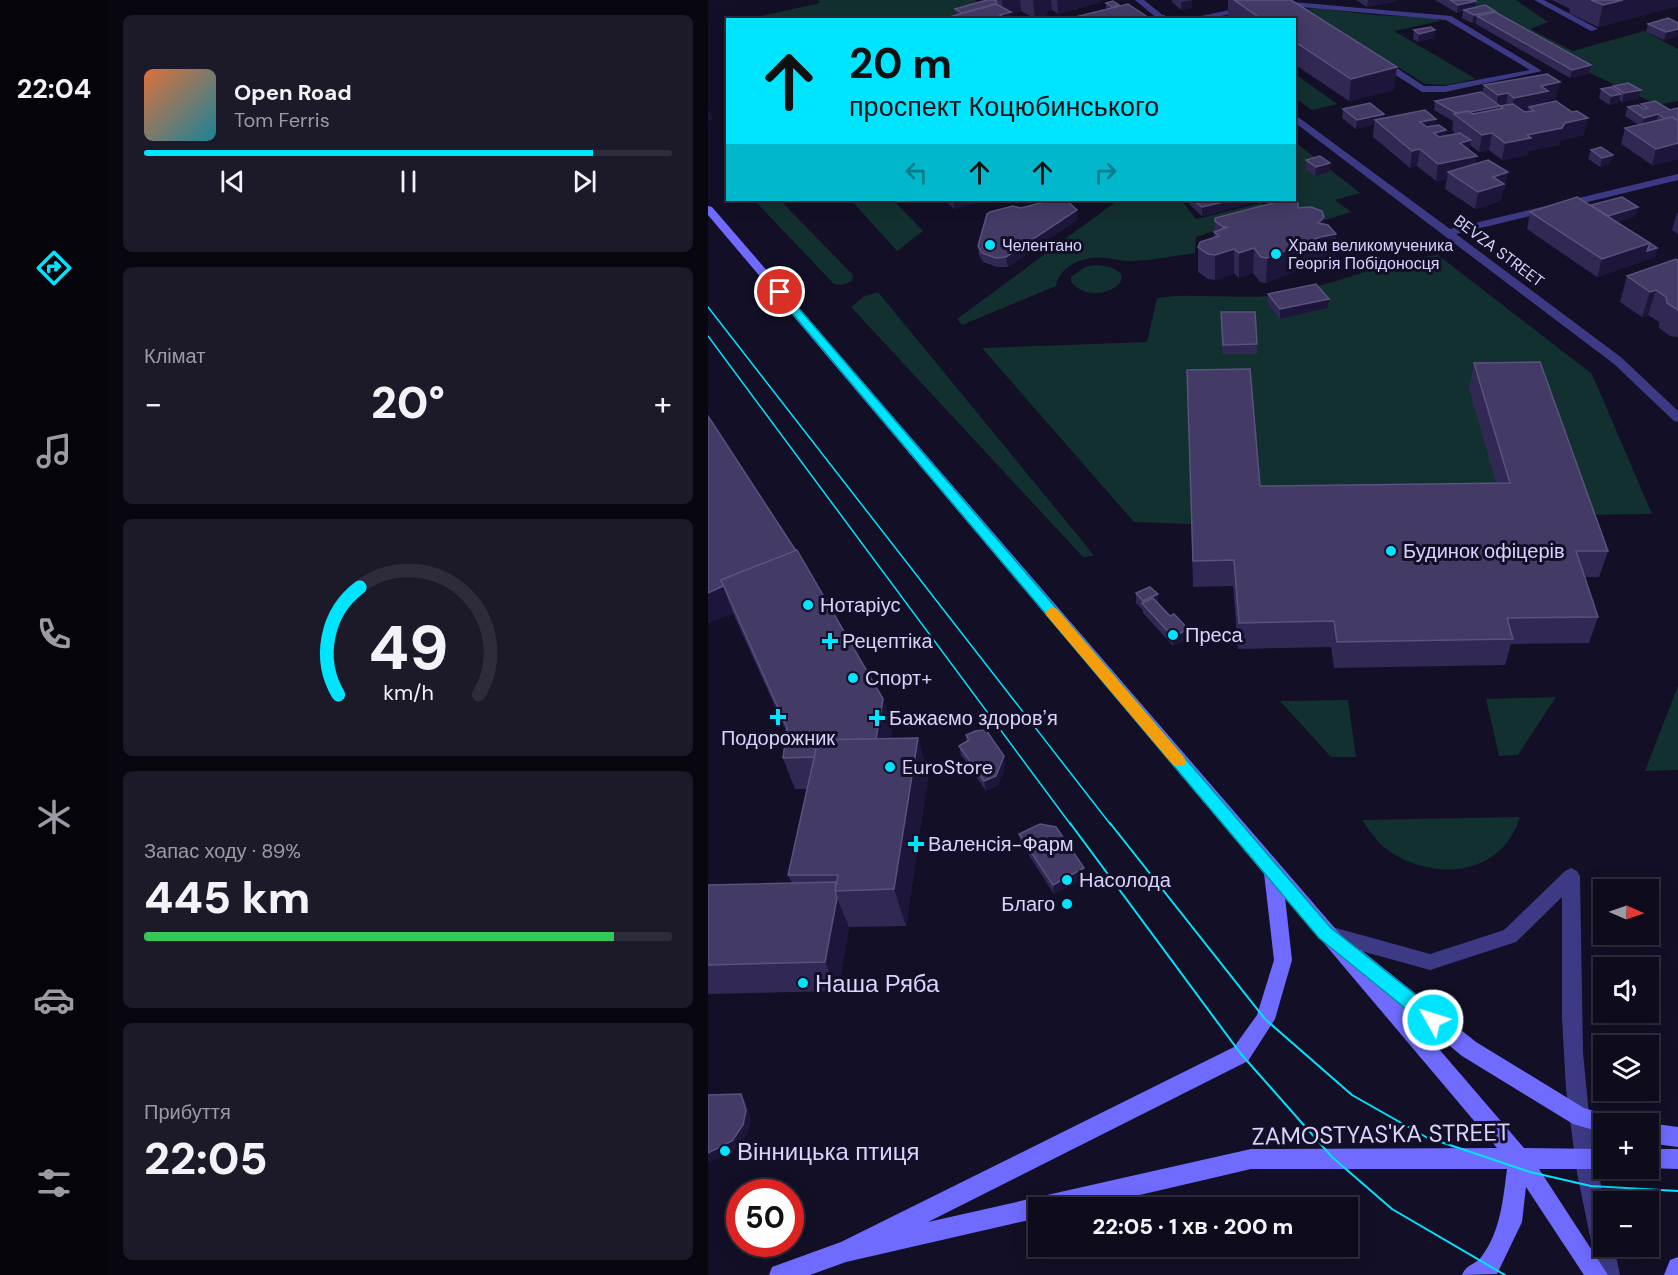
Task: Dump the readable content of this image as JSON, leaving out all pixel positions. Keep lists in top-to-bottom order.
{
  "streets": {
    "main road": ["ZAMOSTYAS'KA STREET"],
    "street": ["BEVZA STREET"]
  },
  "places": {
    "other": [
      "Челентано",
      "Храм великомученика Георгія Побідоносця",
      "Будинок офіцерів",
      "Нотаріус",
      "Преса",
      "Спорт+",
      "EuroStore",
      "Насолода",
      "Благо",
      "Наша Ряба",
      "Вінницька птиця"
    ],
    "health": [
      "Рецептіка",
      "Подорожник",
      "Бажаємо здоровʼя",
      "Валенсія-Фарм"
    ]
  },
  "north": "right",
  "page": {
    "tabs": "22:04",
    "turn": ["20 m", "проспект Коцюбинського"],
    "song": ["Open Road", "Tom Ferris"],
    "tile": [
      "Клімат",
      ["Запас ходу · 89%", "445 km"],
      ["Прибуття", "22:05"]
    ],
    "heat": ["−", "20°", "+"],
    "map_buttons": ["+", "−"],
    "limit": "50",
    "trip": "22:05 · 1 хв · 200 m",
    "gauge": ["49", "km/h"]
  }
}
